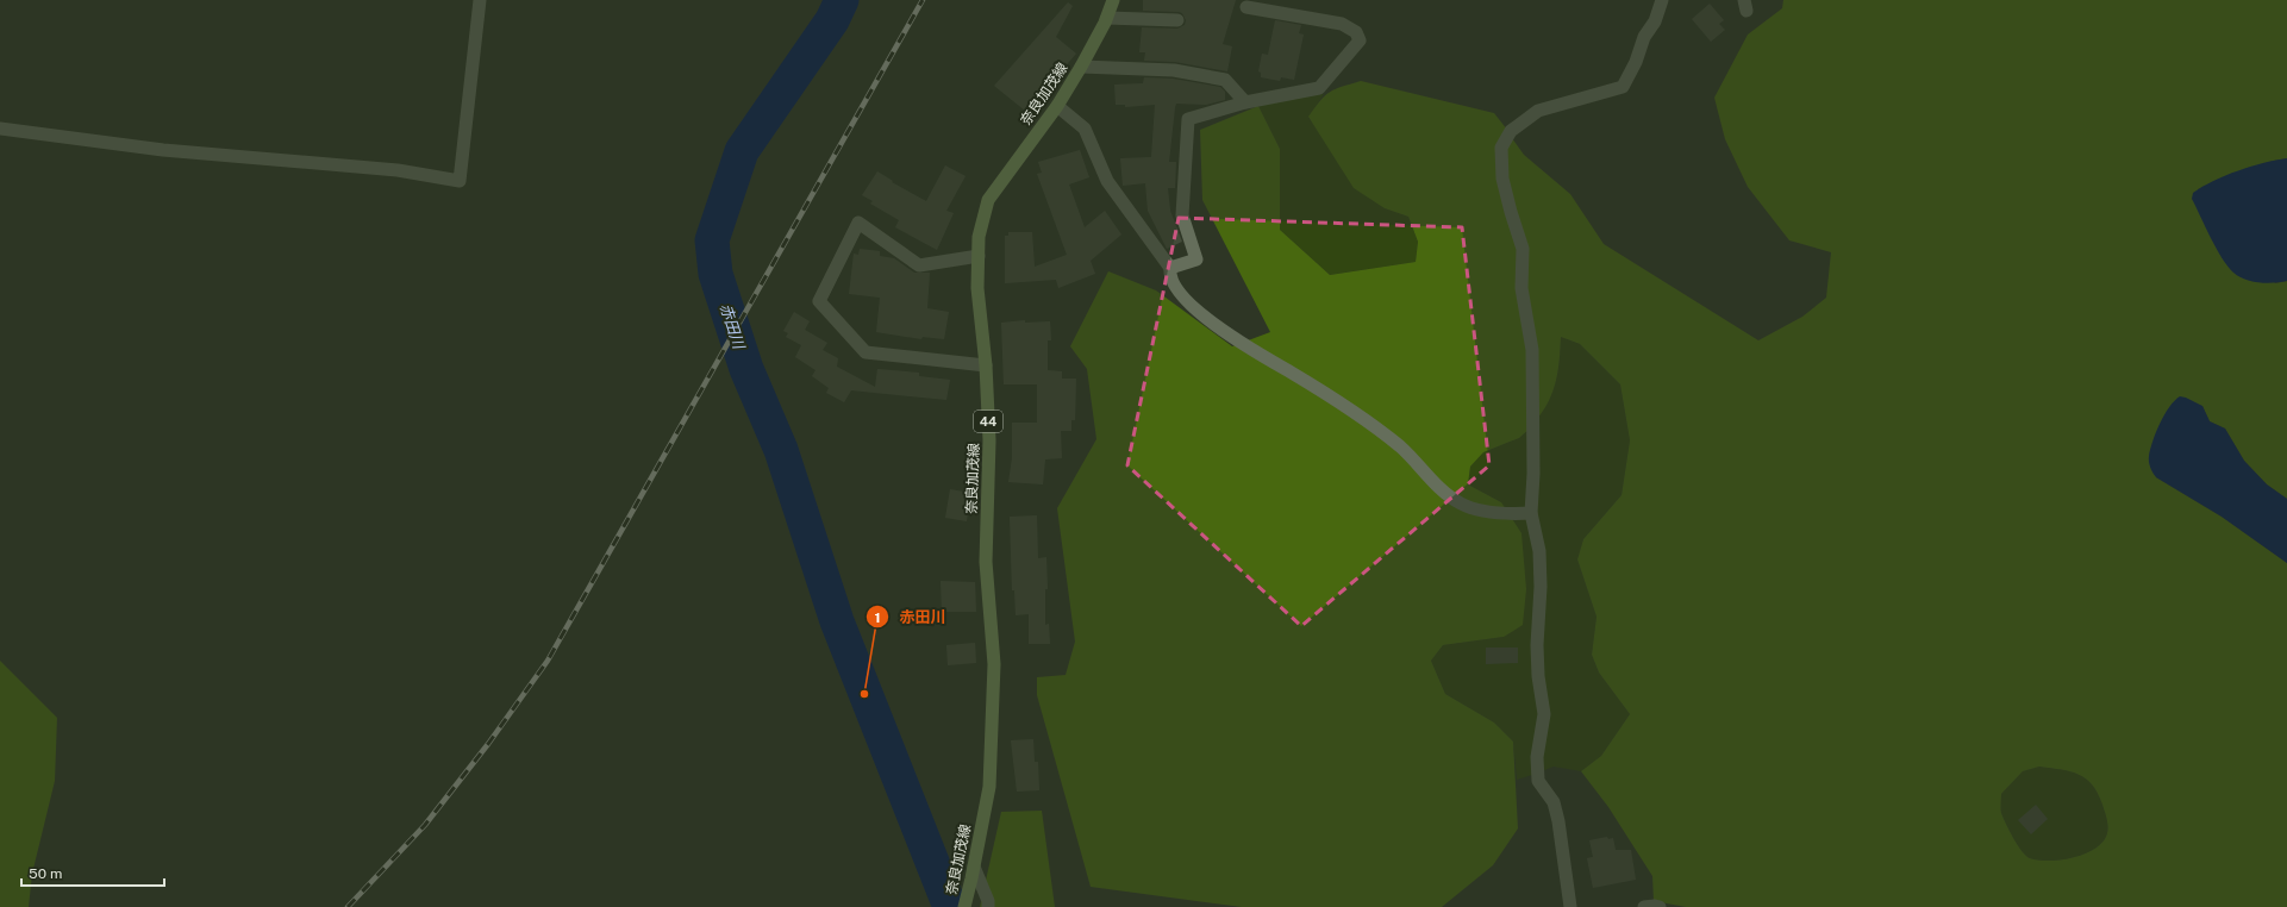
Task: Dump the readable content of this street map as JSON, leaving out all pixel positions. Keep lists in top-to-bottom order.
{
  "streets": {
    "main road": ["奈良加茂線", "44"]
  },
  "water": ["赤田川"],
  "places": ["赤田川"],
  "scale_bar": "50 m"
}
